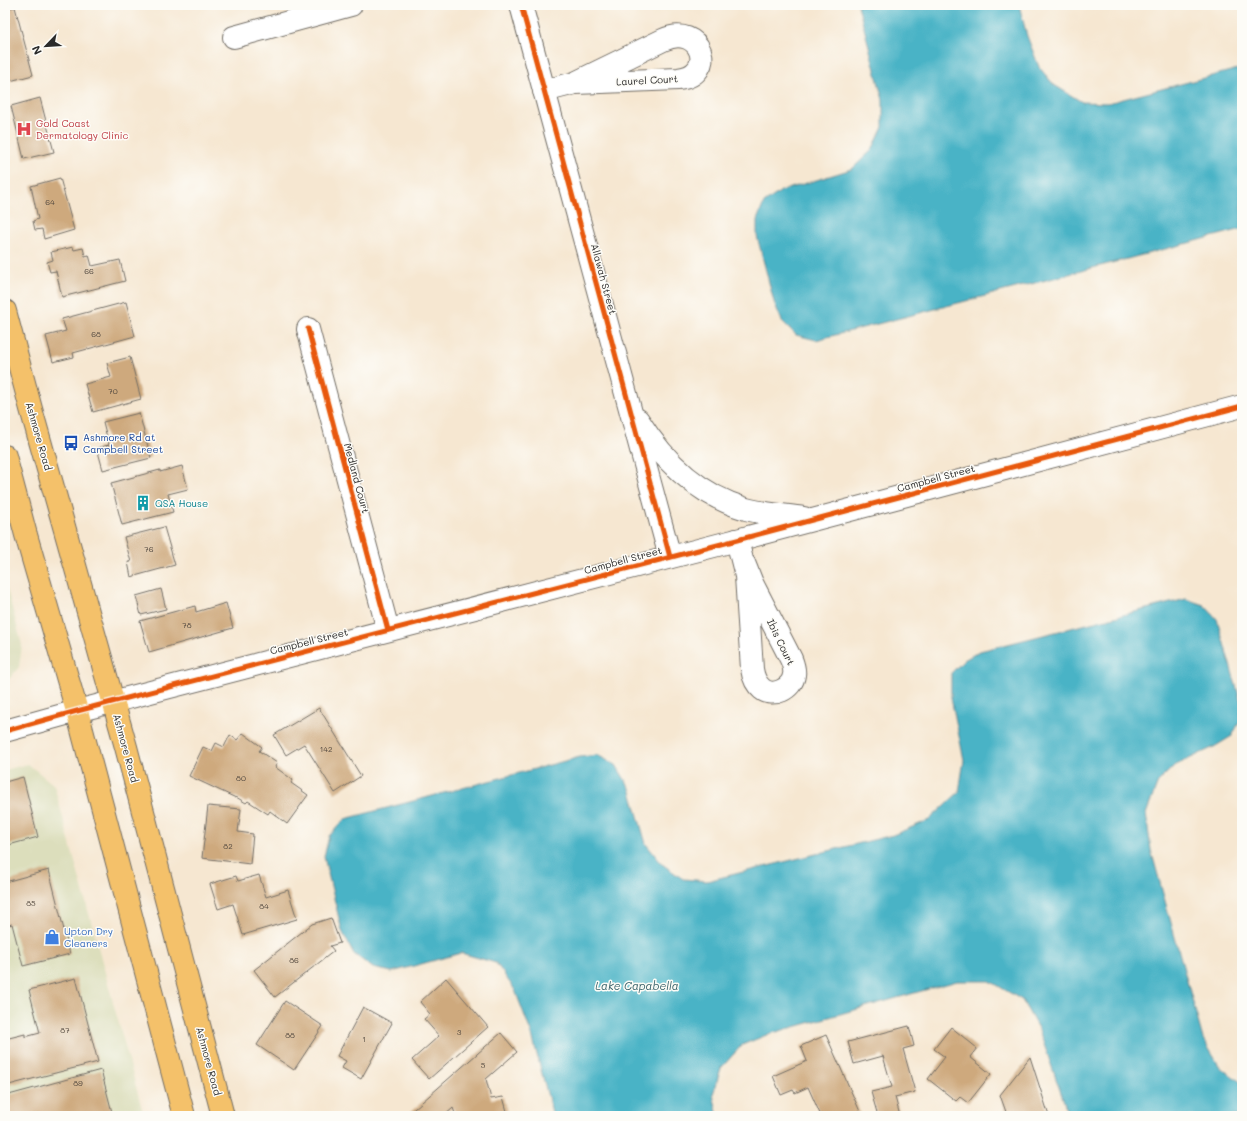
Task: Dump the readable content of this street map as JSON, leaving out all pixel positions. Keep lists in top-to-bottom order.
{
  "streets": {
    "main road": ["Ashmore Road"],
    "street": [
      "Laurel Court",
      "Allawah Street",
      "Medland Court",
      "Campbell Street",
      "Ibis Court"
    ]
  },
  "crossings": [
    ["Laurel Court", "Allawah Street"],
    ["Allawah Street", "Campbell Street"],
    ["Ashmore Road", "Campbell Street"],
    ["Medland Court", "Campbell Street"],
    ["Campbell Street", "Ibis Court"]
  ],
  "water": ["Lake Capabella"],
  "places": {
    "hospital": ["Gold Coast Dermatology Clinic"],
    "bus stop": ["Ashmore Rd at Campbell Street"],
    "building": ["QSA House"],
    "shop": ["Upton Dry Cleaners"]
  },
  "house_numbers": [
    "64",
    "66",
    "68",
    "70",
    "76",
    "78",
    "142",
    "80",
    "82",
    "85",
    "84",
    "86",
    "87",
    "3",
    "88",
    "1",
    "5",
    "89"
  ],
  "north": "bottom left"
}
